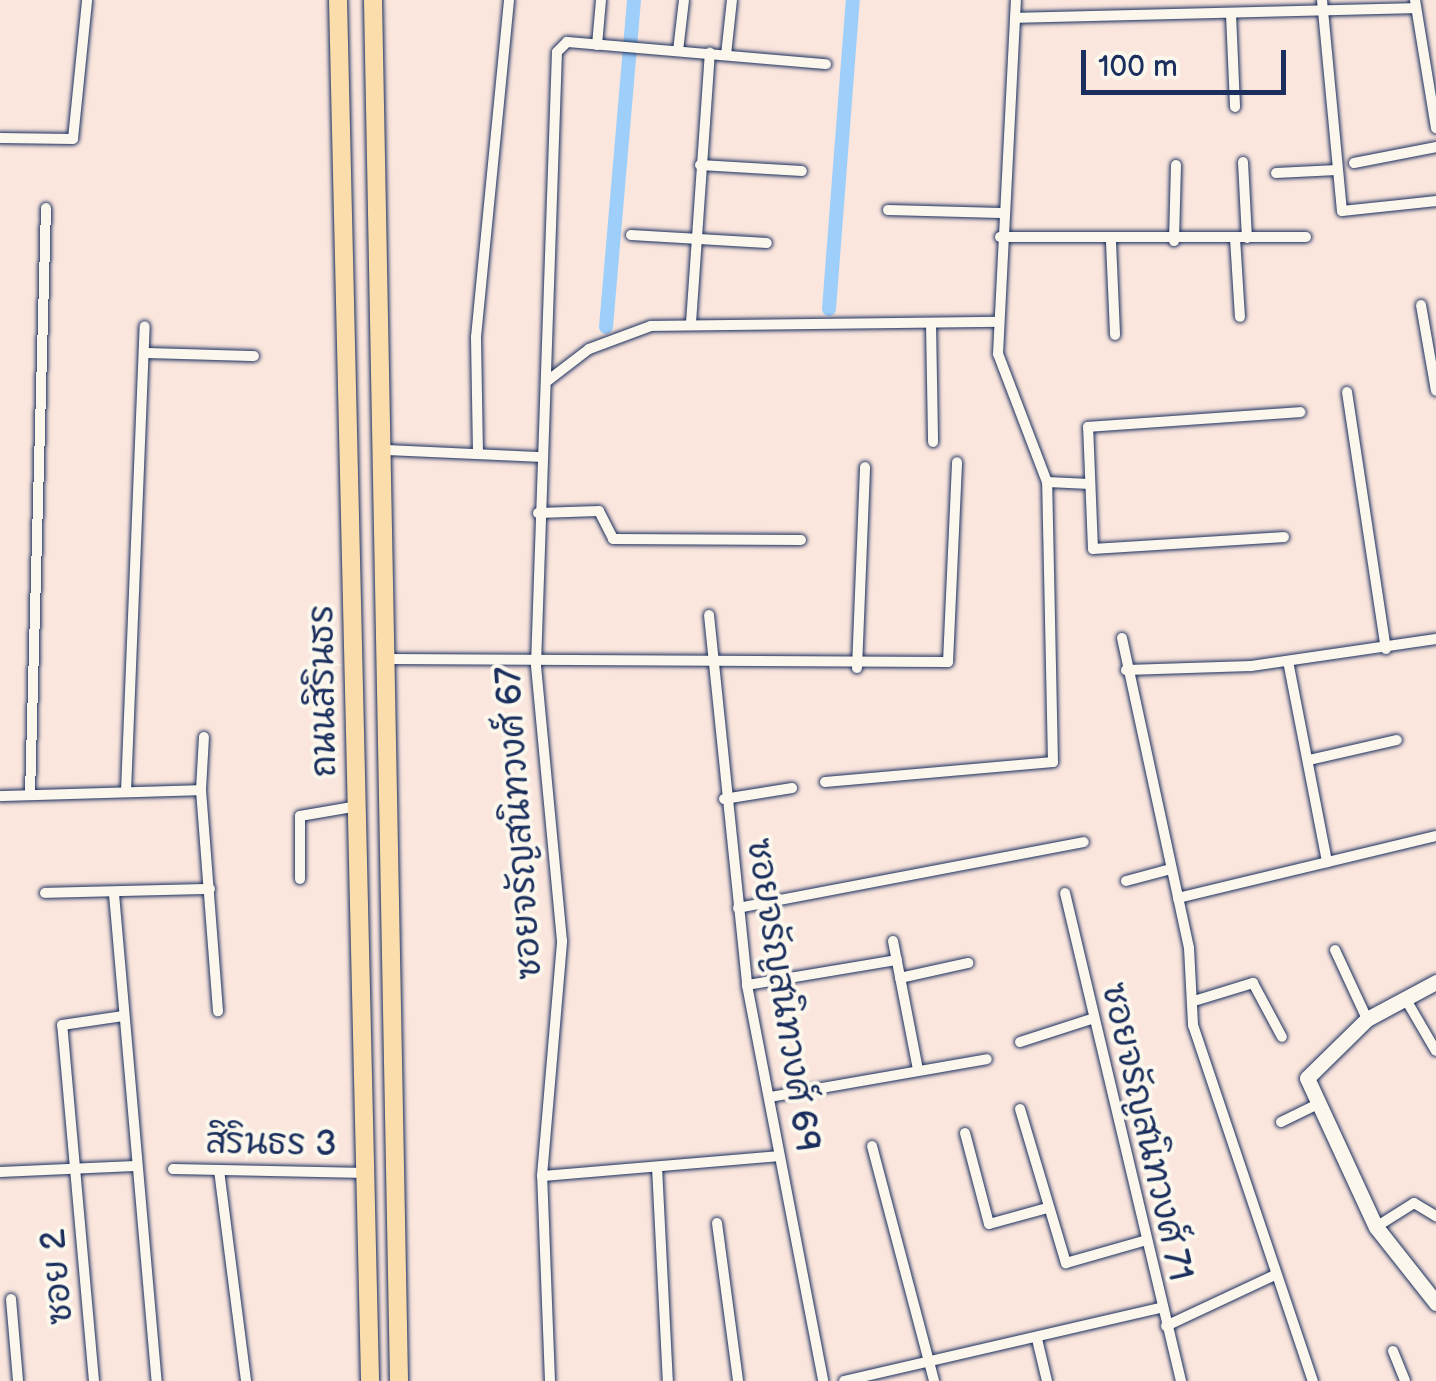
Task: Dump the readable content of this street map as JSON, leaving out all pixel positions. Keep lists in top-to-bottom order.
{
  "streets": {
    "main road": ["ถนนสิรินธร"],
    "street": [
      "ซอยจรัญสนิทวงศ์ 67",
      "ซอยจรัญสนิทวงศ์ 69",
      "ซอยจรัญสนิทวงศ์ 71",
      "สิรินธร 3",
      "ซอย 2"
    ]
  },
  "crossings": [
    ["ถนนสิรินธร", "สิรินธร 3"]
  ],
  "scale_bar": "100 m"
}
